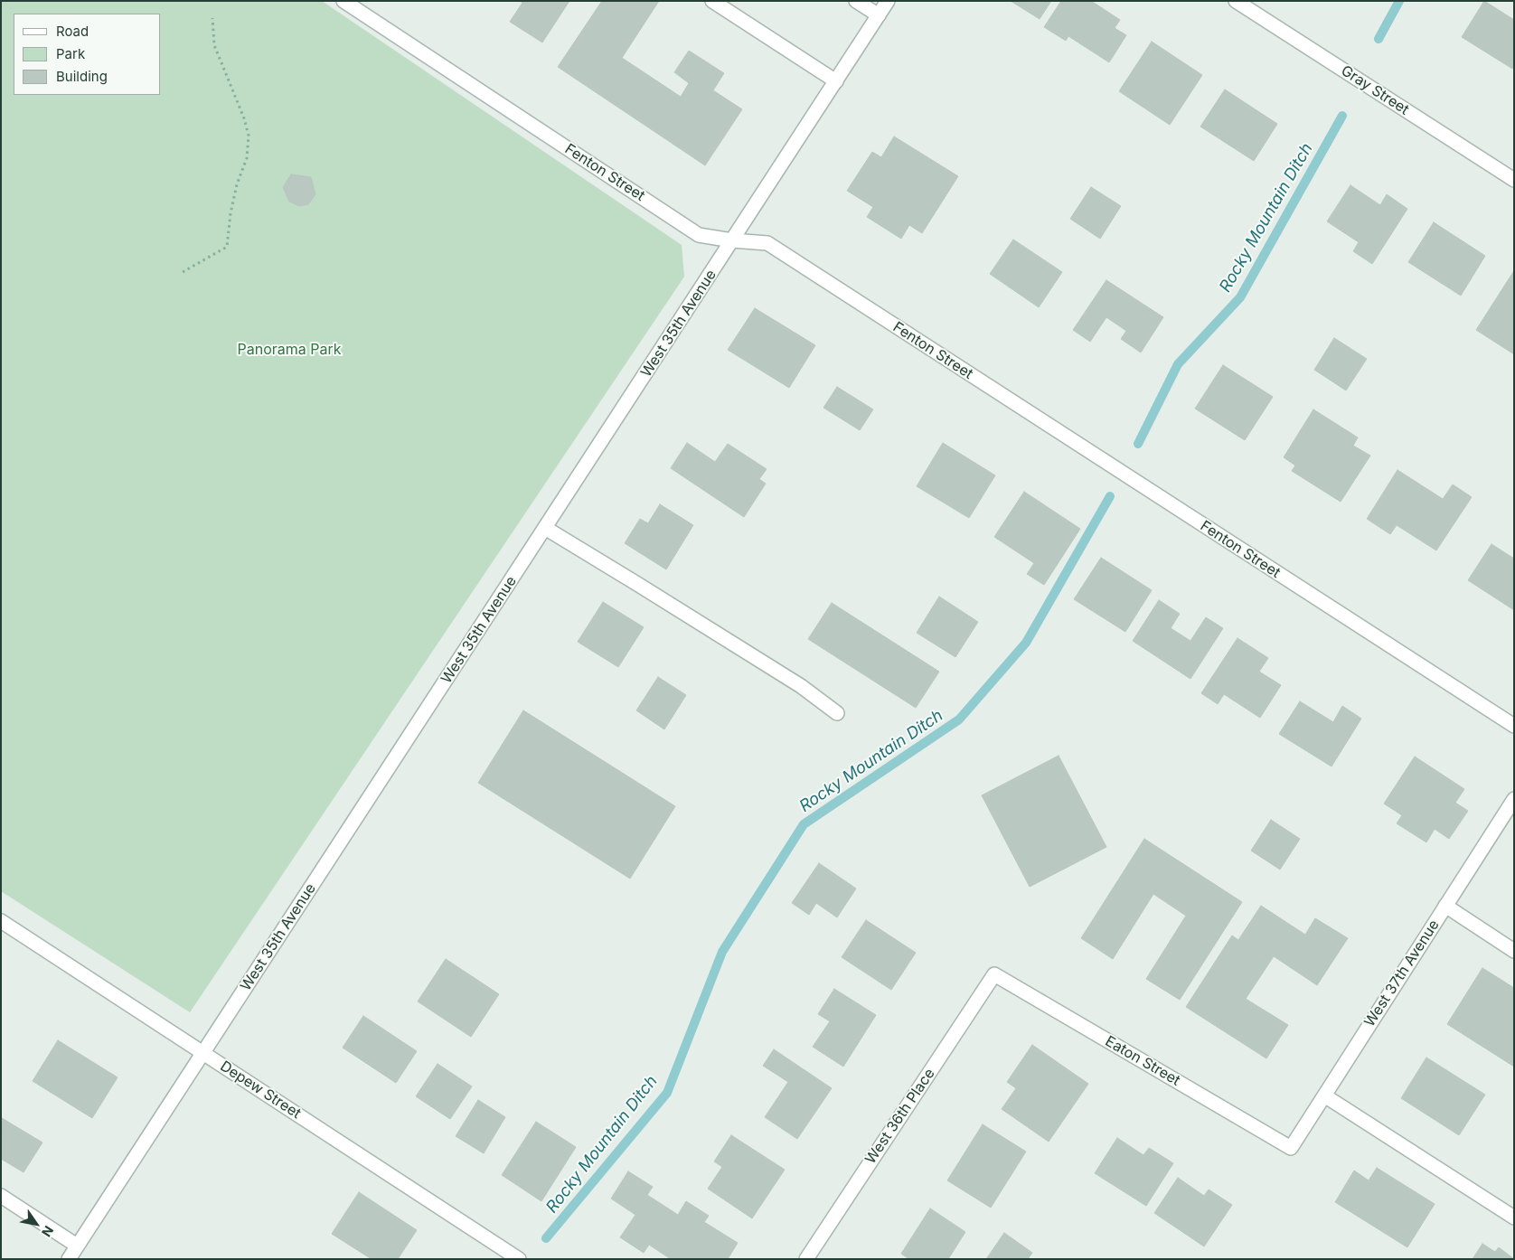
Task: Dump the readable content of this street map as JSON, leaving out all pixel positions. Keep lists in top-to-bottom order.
{
  "streets": {
    "street": [
      "Gray Street",
      "Fenton Street",
      "West 35th Avenue",
      "West 37th Avenue",
      "Eaton Street",
      "Depew Street",
      "West 36th Place"
    ]
  },
  "crossings": [
    ["Fenton Street", "West 35th Avenue"],
    ["West 35th Avenue", "Depew Street"],
    ["West 37th Avenue", "Eaton Street"],
    ["Eaton Street", "West 36th Place"]
  ],
  "water": ["Rocky Mountain Ditch"],
  "parks": ["Panorama Park"],
  "legend": ["Road", "Park", "Building"],
  "north": "bottom right"
}
